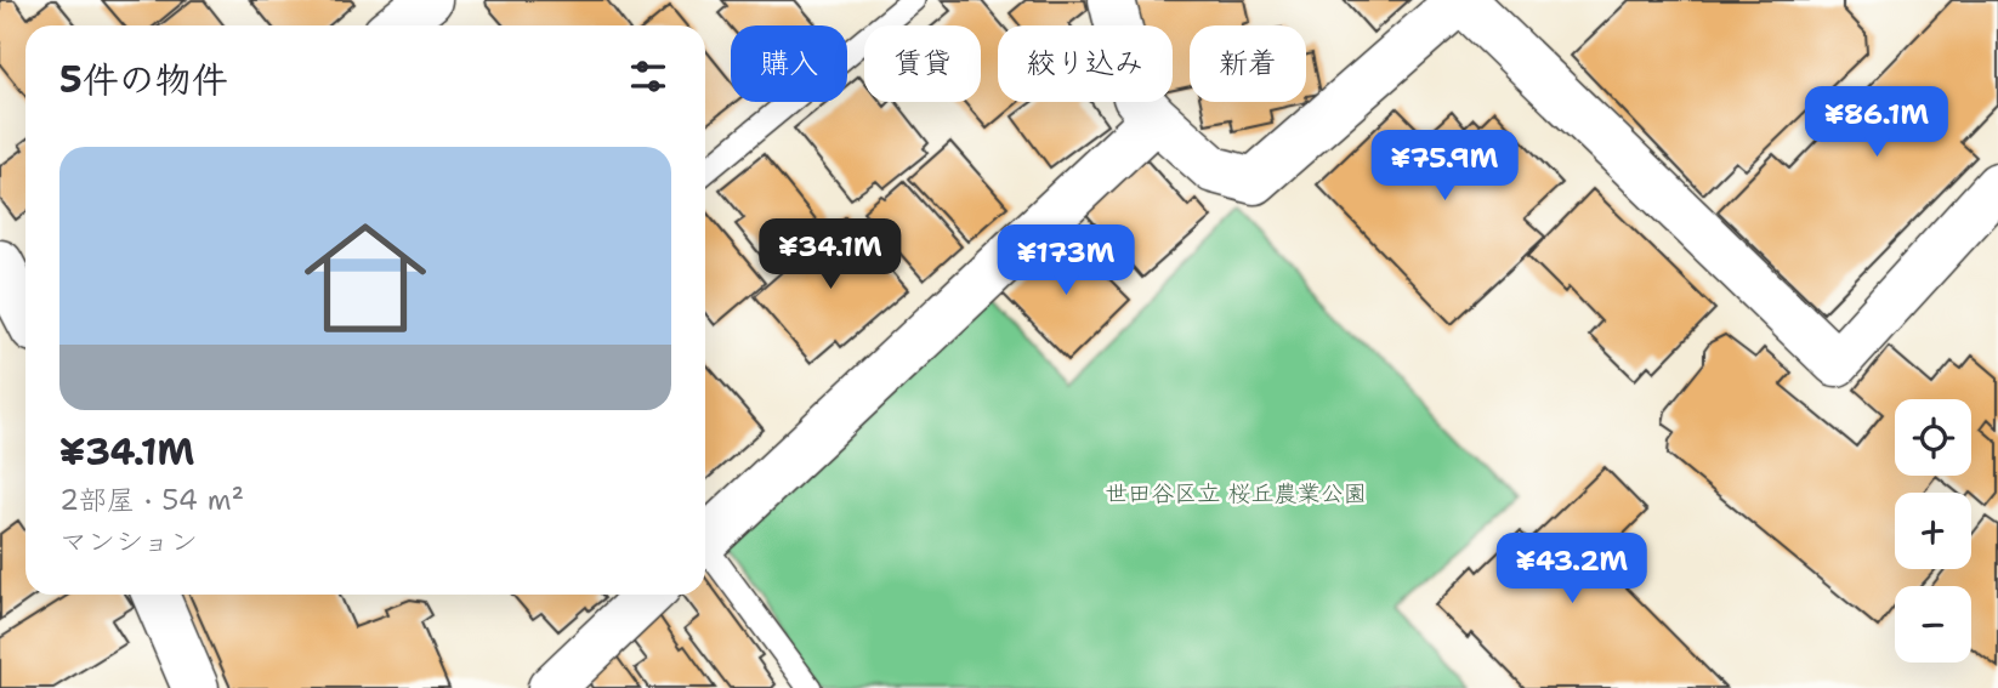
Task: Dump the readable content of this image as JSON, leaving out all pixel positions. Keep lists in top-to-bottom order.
{
  "parks": ["世田谷区立 桜丘農業公園"],
  "page": {
    "chip": [
      "購入",
      "賃貸",
      "絞り込み",
      "新着"
    ],
    "heading": "5件の物件",
    "price": [
      "¥86.1M",
      "¥75.9M",
      "¥34.1M",
      "¥173M",
      "¥43.2M"
    ],
    "list": [
      {
        "name": "¥34.1M",
        "note": "2部屋 · 54 m² · マンション"
      }
    ],
    "map_buttons": ["+", "−"]
  }
}
